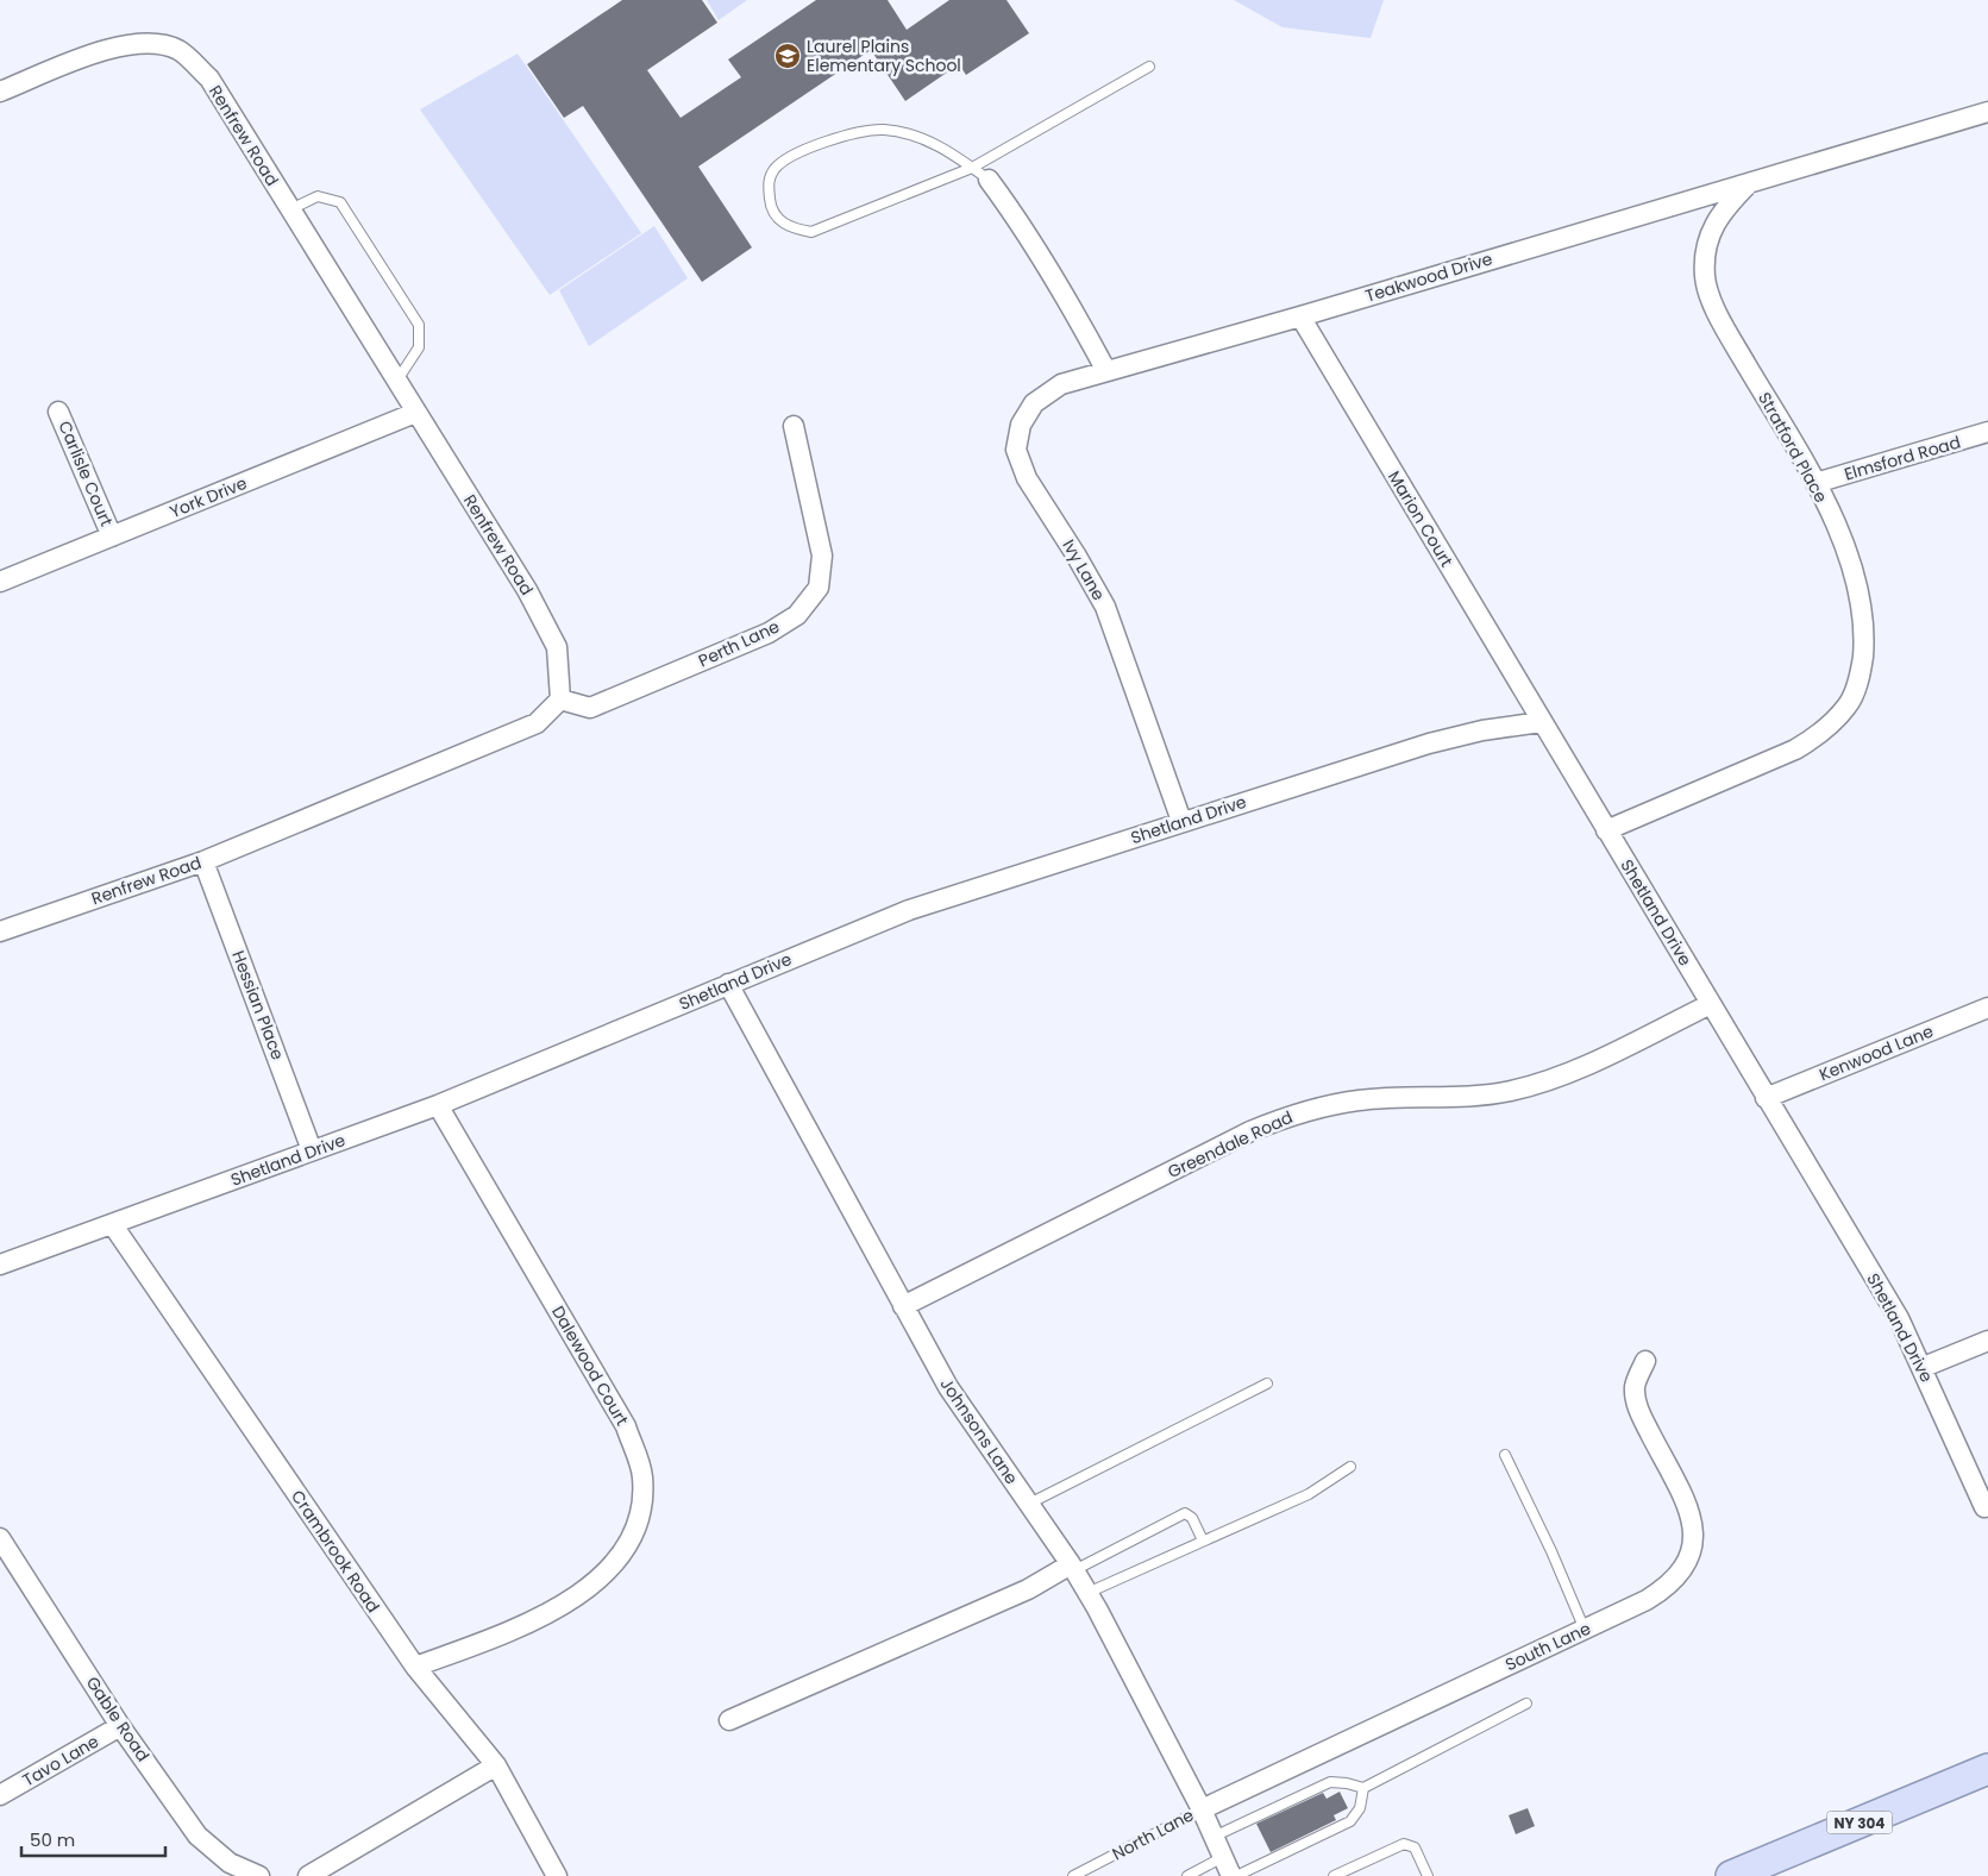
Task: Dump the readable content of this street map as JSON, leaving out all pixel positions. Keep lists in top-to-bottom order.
{
  "streets": {
    "main road": ["NY 304"],
    "street": [
      "Renfrew Road",
      "Teakwood Drive",
      "Stratford Place",
      "Elmsford Road",
      "Carlisle Court",
      "York Drive",
      "Marion Court",
      "Ivy Lane",
      "Perth Lane",
      "Shetland Drive",
      "Hessian Place",
      "Kenwood Lane",
      "Greendale Road",
      "Dalewood Court",
      "Johnsons Lane",
      "Crambrook Road",
      "South Lane",
      "Gable Road",
      "Tavo Lane"
    ],
    "lane": ["North Lane"]
  },
  "crossings": [
    ["Renfrew Road", "York Drive"],
    ["Renfrew Road", "Perth Lane"],
    ["Renfrew Road", "Hessian Place"],
    ["Teakwood Drive", "Stratford Place"],
    ["Teakwood Drive", "Marion Court"],
    ["Teakwood Drive", "Ivy Lane"],
    ["Stratford Place", "Elmsford Road"],
    ["Stratford Place", "Shetland Drive"],
    ["Carlisle Court", "York Drive"],
    ["Marion Court", "Shetland Drive"],
    ["Ivy Lane", "Shetland Drive"],
    ["Shetland Drive", "Hessian Place"],
    ["Shetland Drive", "Kenwood Lane"],
    ["Shetland Drive", "Greendale Road"],
    ["Shetland Drive", "Dalewood Court"],
    ["Shetland Drive", "Johnsons Lane"],
    ["Shetland Drive", "Crambrook Road"],
    ["Greendale Road", "Johnsons Lane"],
    ["Dalewood Court", "Crambrook Road"],
    ["Johnsons Lane", "South Lane"],
    ["Johnsons Lane", "North Lane"],
    ["South Lane", "North Lane"],
    ["Gable Road", "Tavo Lane"]
  ],
  "places": {
    "school or university": ["Laurel Plains Elementary School"]
  },
  "scale_bar": "50 m"
}
